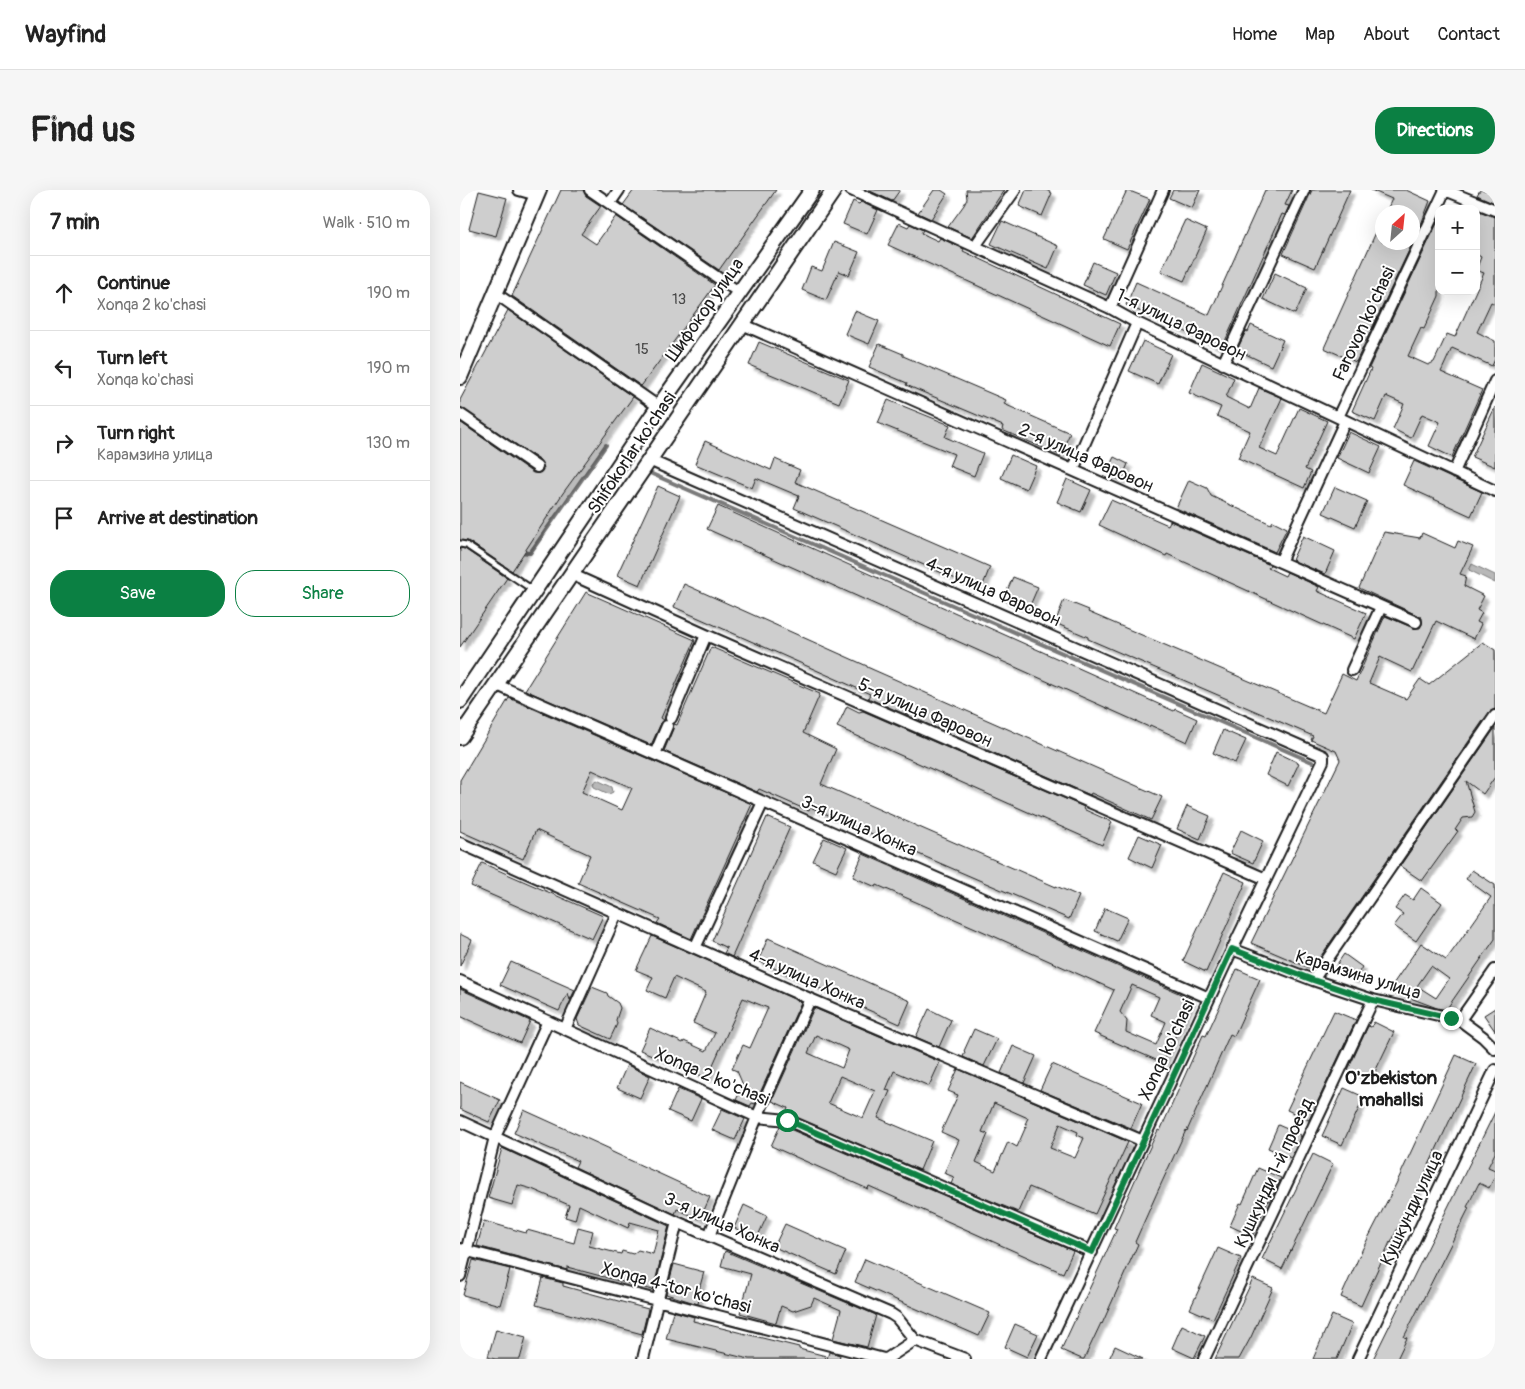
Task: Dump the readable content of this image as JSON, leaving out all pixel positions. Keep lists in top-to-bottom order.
{
  "streets": {
    "main road": ["Шифокор улица", "Shifokorlar ko'chasi"],
    "street": [
      "Farovon ko'chasi",
      "1-я улица Фаровон",
      "2-я улица Фаровон",
      "4-я улица Фаровон",
      "5-я улица Фаровон",
      "3-я улица Хонка",
      "Карамзина улица",
      "4-я улица Хонка",
      "Xonqa ko'chasi",
      "Xonqa 2 ko'chasi",
      "Кушкунди 1-й проезд",
      "Кушкунди улица",
      "Xonqa 4-tor ko'chasi"
    ]
  },
  "crossings": [
    ["Farovon ko'chasi", "1-я улица Фаровон"],
    ["Farovon ko'chasi", "2-я улица Фаровон"],
    ["Shifokorlar ko'chasi", "2-я улица Фаровон"],
    ["Shifokorlar ko'chasi", "4-я улица Фаровон"],
    ["Shifokorlar ko'chasi", "5-я улица Фаровон"],
    ["Shifokorlar ko'chasi", "3-я улица Хонка"],
    ["4-я улица Фаровон", "Xonqa ko'chasi"],
    ["5-я улица Фаровон", "Xonqa ko'chasi"],
    ["3-я улица Хонка", "Xonqa ko'chasi"],
    ["3-я улица Хонка", "Xonqa 4-tor ko'chasi"],
    ["Карамзина улица", "Xonqa ko'chasi"],
    ["Карамзина улица", "Кушкунди 1-й проезд"],
    ["4-я улица Хонка", "Xonqa ko'chasi"],
    ["Xonqa ko'chasi", "Xonqa 2 ko'chasi"]
  ],
  "districts": ["O'zbekiston mahallsi"],
  "house_numbers": ["13", "15"],
  "north": "top right",
  "page": {
    "header": "Wayfind",
    "nav": [
      "Home",
      "Map",
      "About",
      "Contact"
    ],
    "buttons": [
      "Directions",
      ["Save", "Share"]
    ],
    "title": "Find us",
    "heading": ["7 min", "Walk · 510 m"],
    "map_buttons": ["+", "−"],
    "list": [
      ["Continue", "Xonqa 2 ko'chasi", "190 m"],
      ["Turn left", "Xonqa ko'chasi", "190 m"],
      ["Turn right", "Карамзина улица", "130 m"],
      "Arrive at destination"
    ]
  }
}
